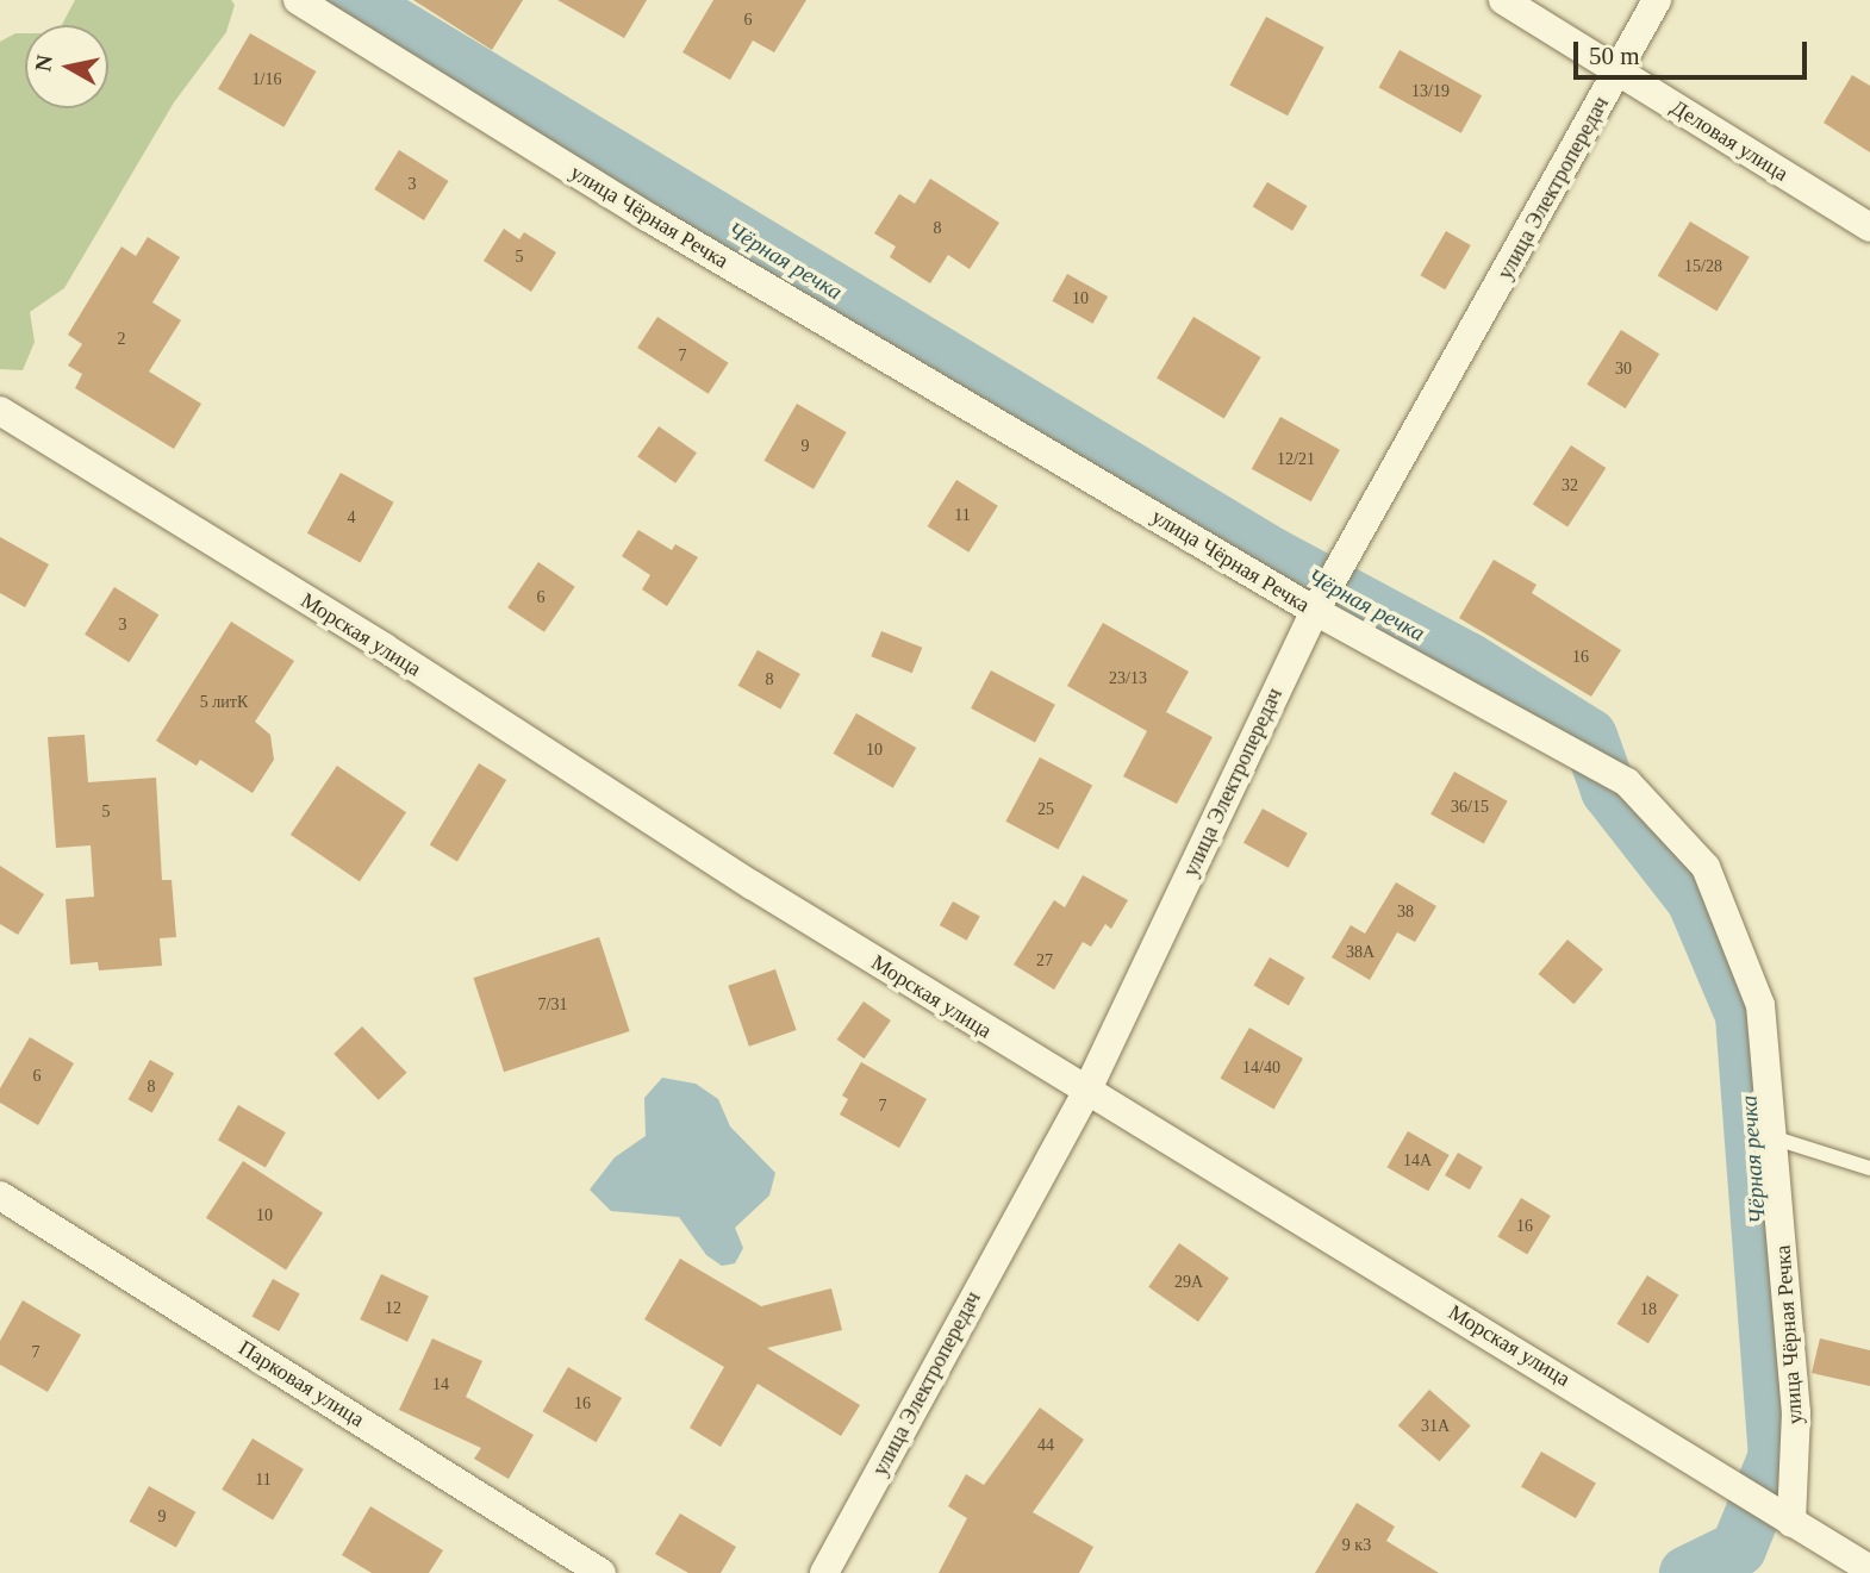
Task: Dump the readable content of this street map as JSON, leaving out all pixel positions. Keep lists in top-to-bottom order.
{
  "streets": {
    "street": [
      "Деловая улица",
      "улица Электропередач",
      "улица Чёрная Речка",
      "Морская улица",
      "Парковая улица"
    ]
  },
  "crossings": [
    ["Деловая улица", "улица Электропередач"],
    ["улица Электропередач", "улица Чёрная Речка"],
    ["улица Электропередач", "Морская улица"],
    ["улица Чёрная Речка", "Морская улица"]
  ],
  "water": ["Чёрная речка"],
  "house_numbers": [
    "6",
    "1/16",
    "13/19",
    "3",
    "8",
    "5",
    "15/28",
    "10",
    "2",
    "7",
    "30",
    "9",
    "12/21",
    "32",
    "11",
    "4",
    "6",
    "3",
    "16",
    "23/13",
    "8",
    "5 литК",
    "10",
    "36/15",
    "25",
    "5",
    "38",
    "38А",
    "27",
    "7/31",
    "14/40",
    "6",
    "8",
    "7",
    "14А",
    "10",
    "16",
    "29А",
    "12",
    "18",
    "7",
    "14",
    "16",
    "31А",
    "44",
    "11",
    "9",
    "9 к3"
  ],
  "scale_bar": "50 m",
  "north": "left"
}
